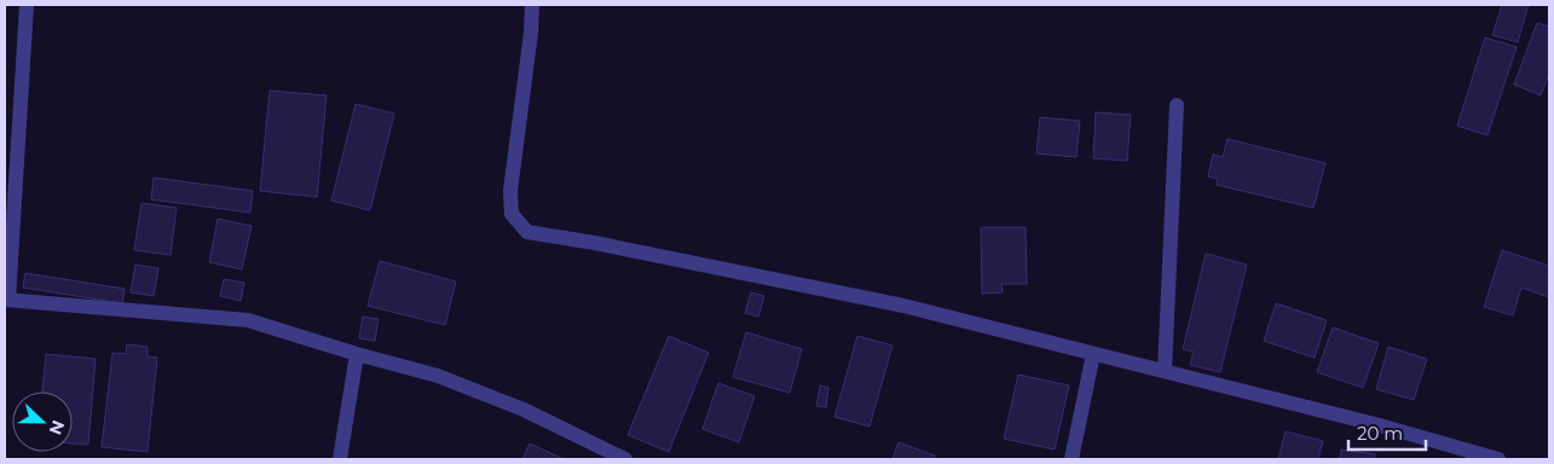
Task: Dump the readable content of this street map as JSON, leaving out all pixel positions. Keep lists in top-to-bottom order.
{
  "scale_bar": "20 m",
  "north": "right"
}
